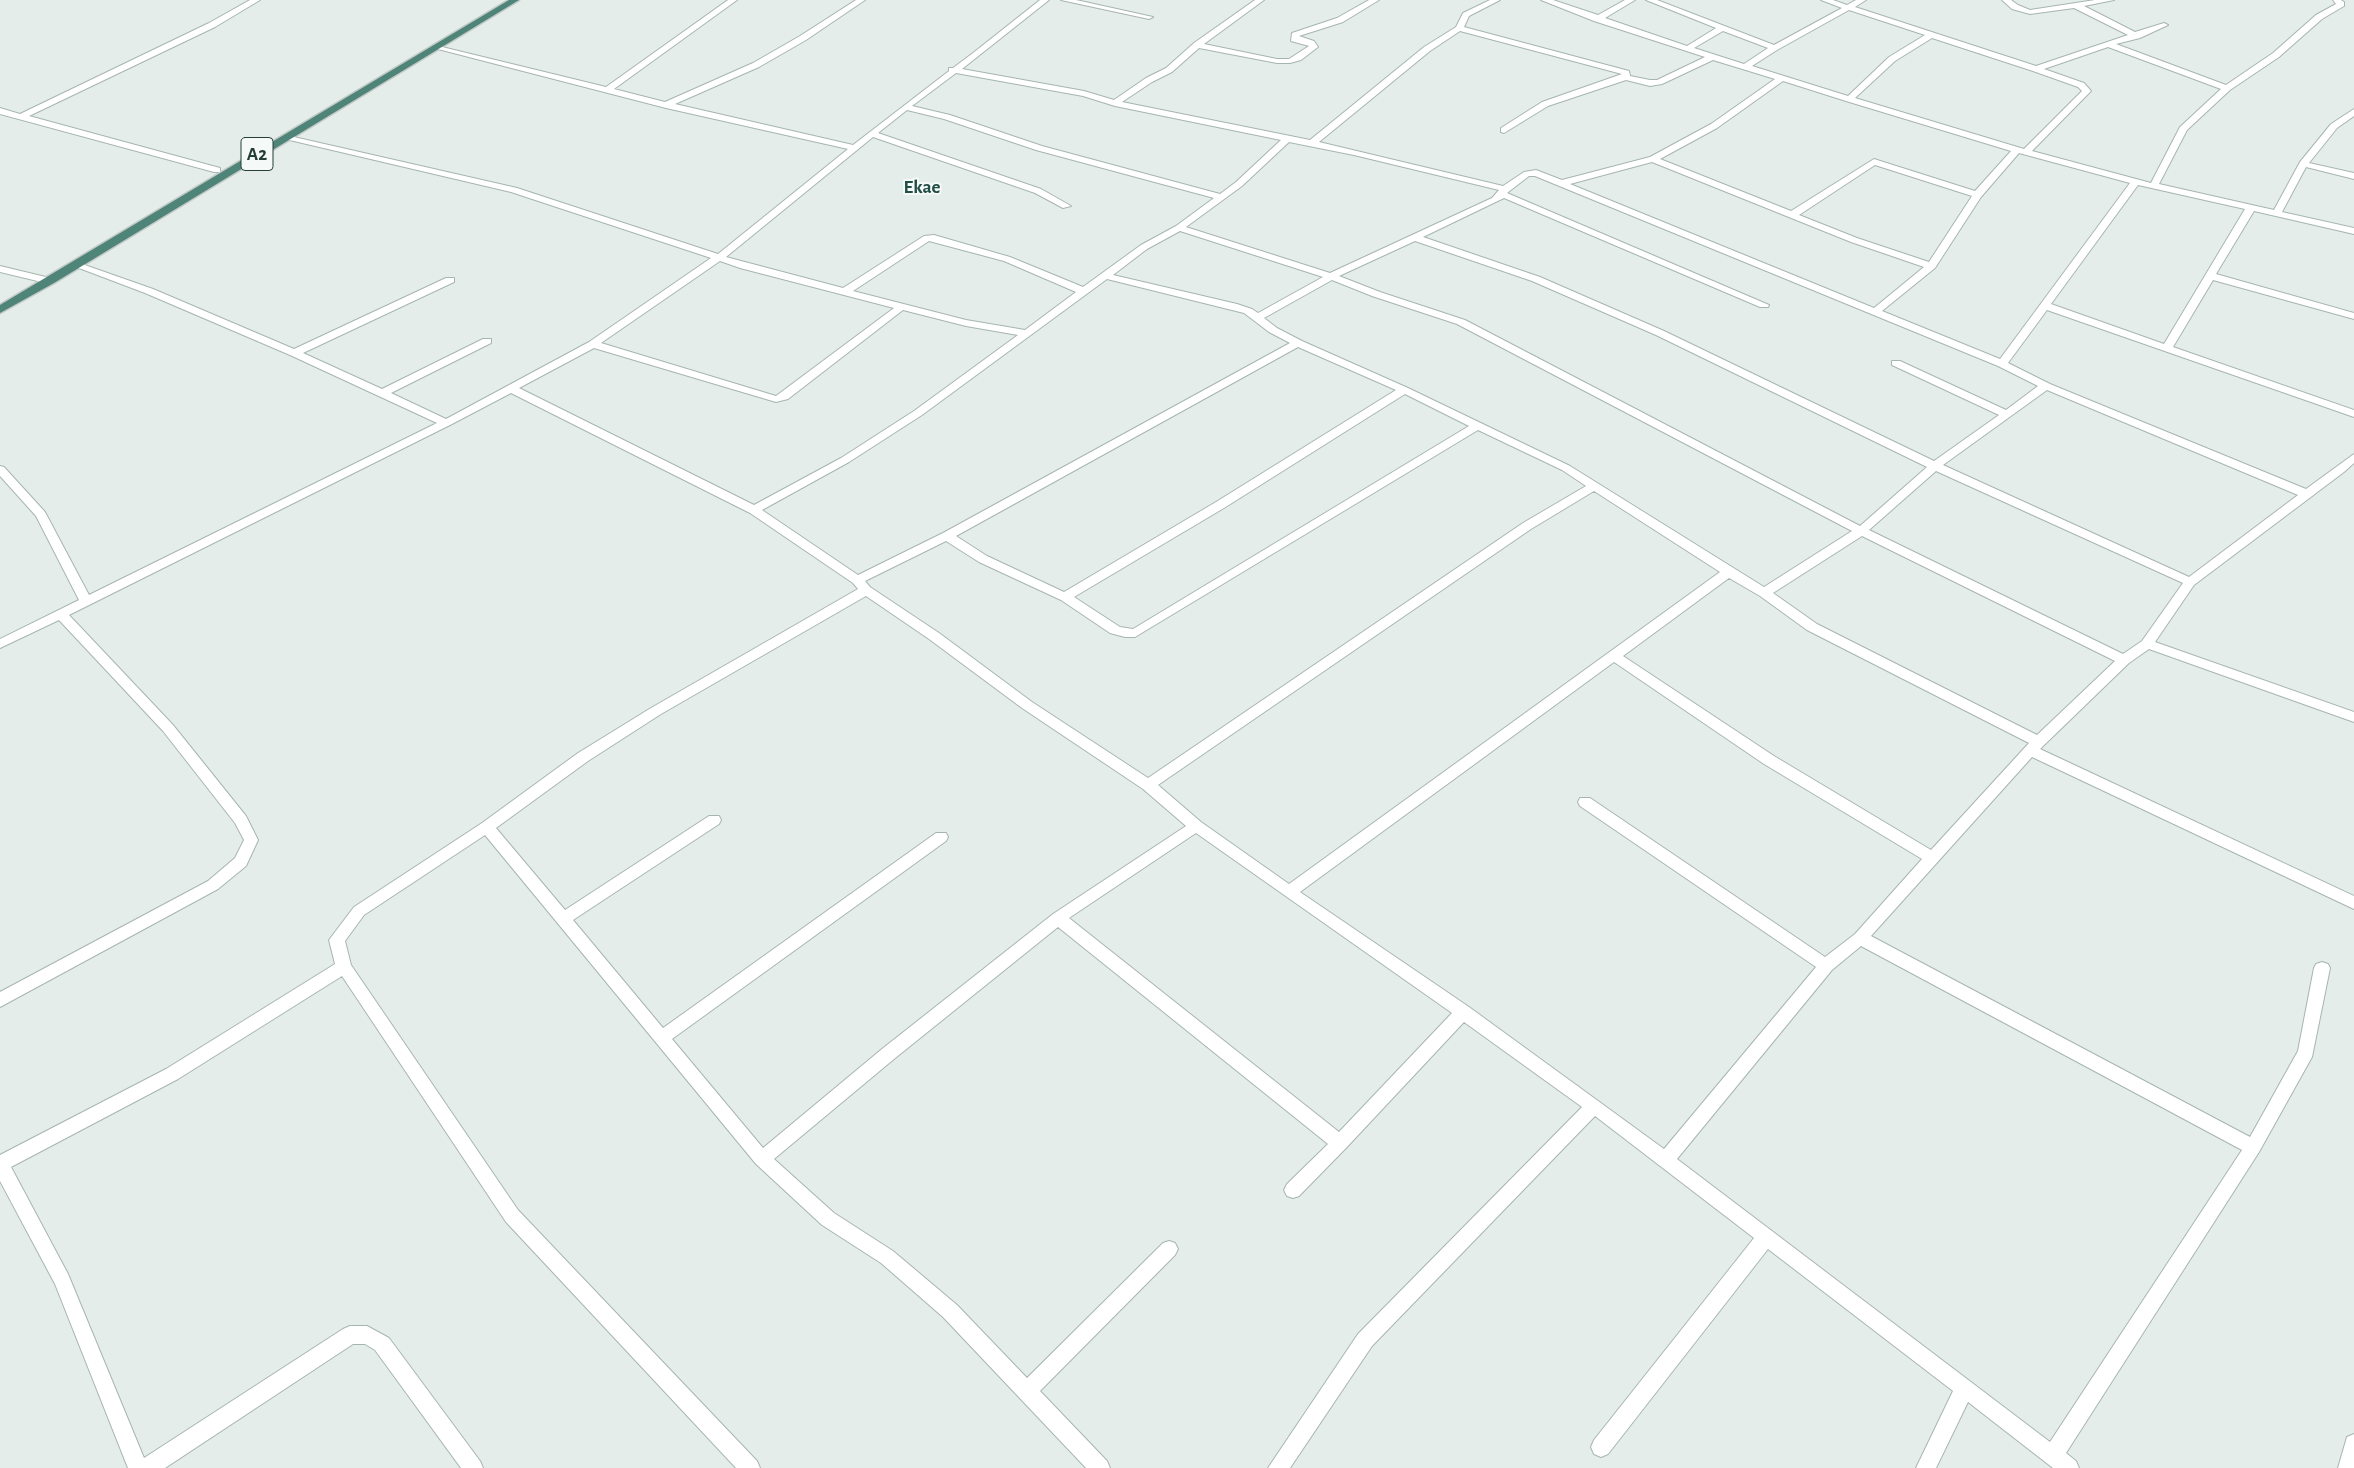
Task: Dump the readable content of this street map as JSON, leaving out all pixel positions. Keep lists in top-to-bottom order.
{
  "streets": {
    "highway": ["A2"]
  },
  "districts": ["Ekae"]
}
